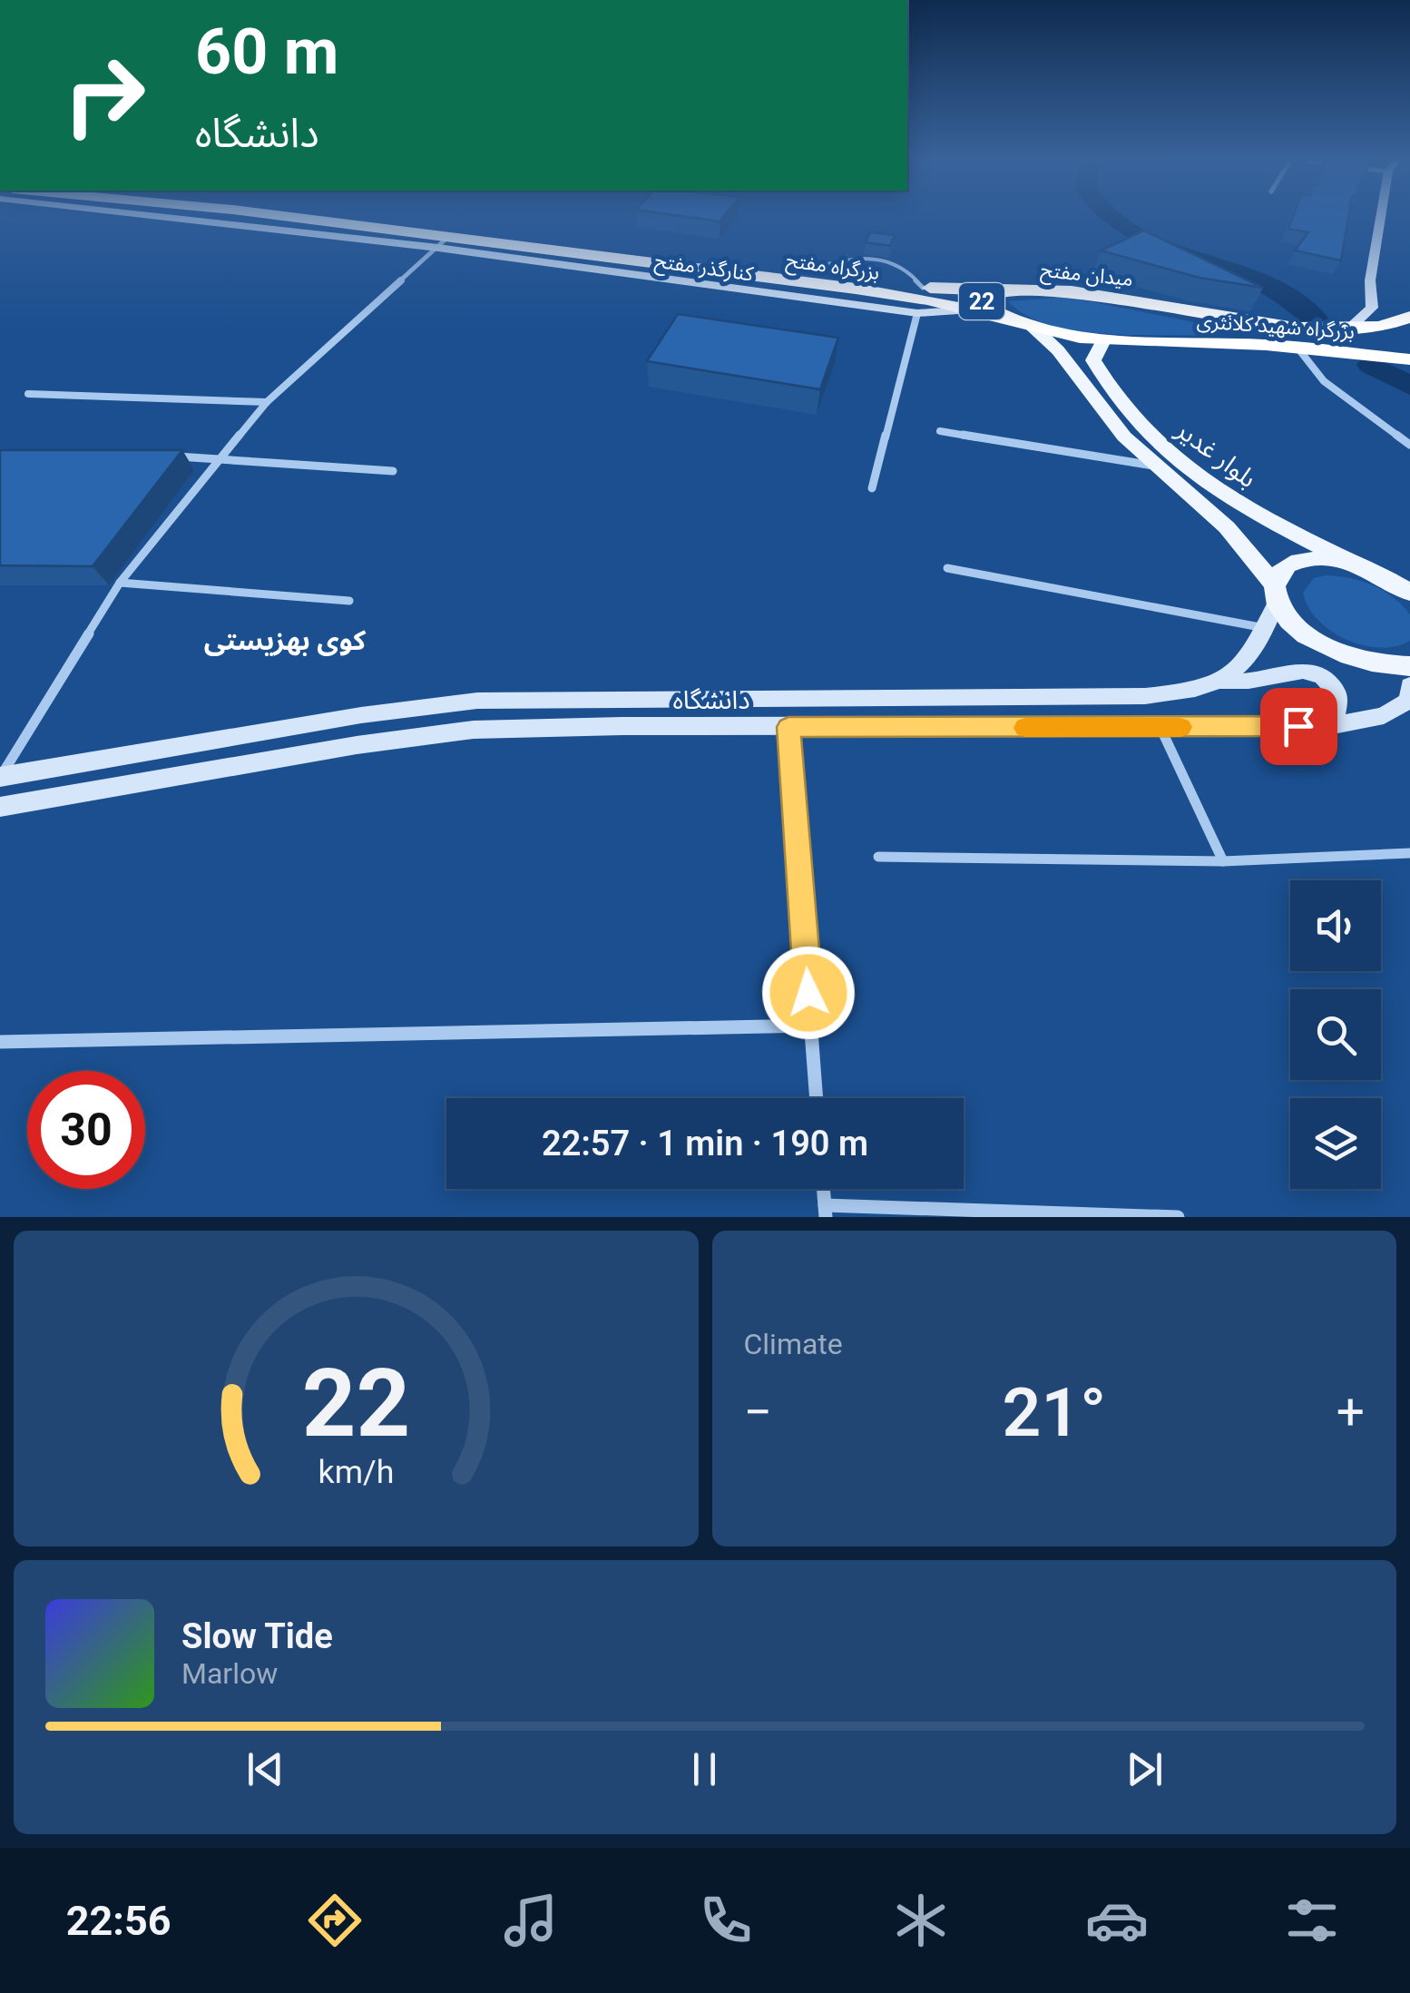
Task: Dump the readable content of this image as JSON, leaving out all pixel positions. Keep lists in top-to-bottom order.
{
  "streets": {
    "highway": [
      "بزرگراه مفتح",
      "میدان مفتح",
      "22",
      "بزرگراه شهید کلانتری"
    ],
    "main road": ["کنارگذر مفتح", "بلوار غدیر", "دانشگاه"]
  },
  "crossings": [
    ["بزرگراه مفتح", "کنارگذر مفتح"],
    ["بزرگراه مفتح", "میدان مفتح"],
    ["بزرگراه مفتح", "22"],
    ["میدان مفتح", "22"],
    ["میدان مفتح", "بزرگراه شهید کلانتری"],
    ["22", "بزرگراه شهید کلانتری"],
    ["22", "بلوار غدیر"],
    ["بزرگراه شهید کلانتری", "بلوار غدیر"],
    ["بلوار غدیر", "دانشگاه"]
  ],
  "districts": ["کوی بهزیستی"],
  "page": {
    "turn": ["60 m", "دانشگاه"],
    "limit": "30",
    "trip": "22:57 · 1 min · 190 m",
    "tile": "Climate",
    "heat": ["−", "21°", "+"],
    "song": ["Slow Tide", "Marlow"],
    "tabs": "22:56",
    "gauge": ["22", "km/h"]
  }
}
